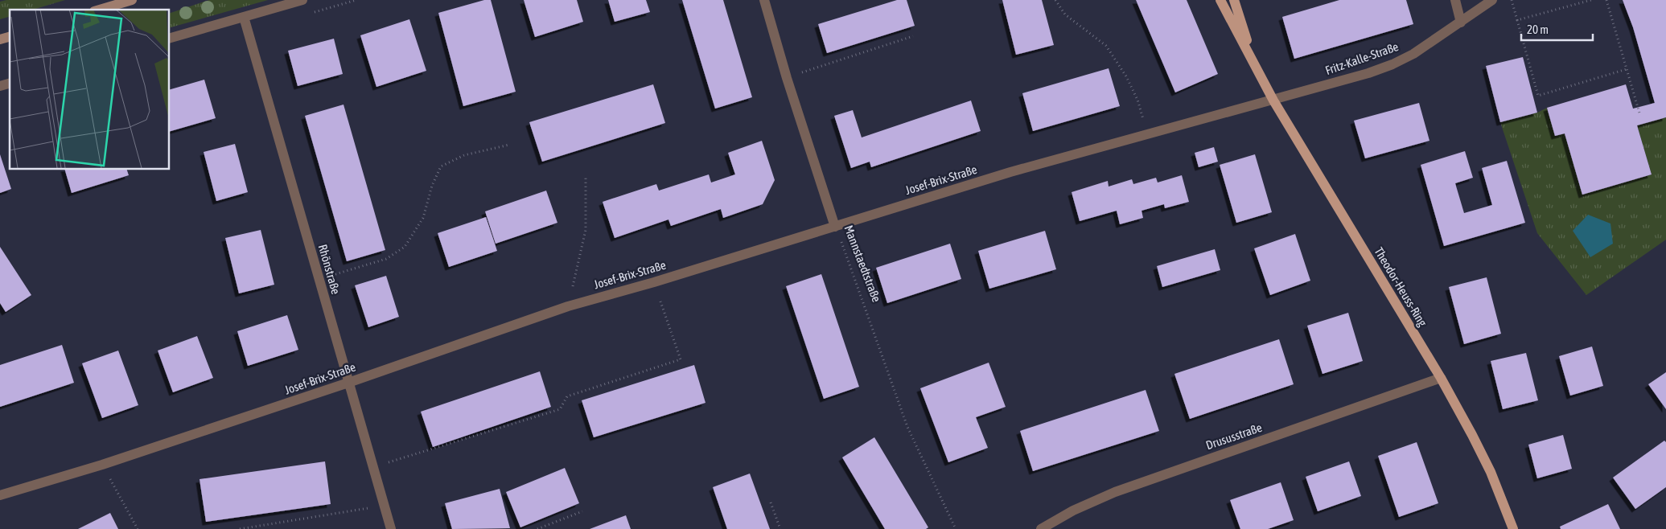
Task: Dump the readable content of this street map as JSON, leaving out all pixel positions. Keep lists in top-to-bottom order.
{
  "streets": {
    "main road": ["Theodor-Heuss-Ring"],
    "street": [
      "Fritz-Kalle-Straße",
      "Josef-Brix-Straße",
      "Mannstaedtstraße",
      "Rhönstraße",
      "Drususstraße"
    ]
  },
  "crossings": [
    ["Fritz-Kalle-Straße", "Josef-Brix-Straße"],
    ["Fritz-Kalle-Straße", "Theodor-Heuss-Ring"],
    ["Josef-Brix-Straße", "Mannstaedtstraße"],
    ["Josef-Brix-Straße", "Rhönstraße"],
    ["Josef-Brix-Straße", "Theodor-Heuss-Ring"],
    ["Theodor-Heuss-Ring", "Drususstraße"]
  ],
  "scale_bar": "20 m"
}
